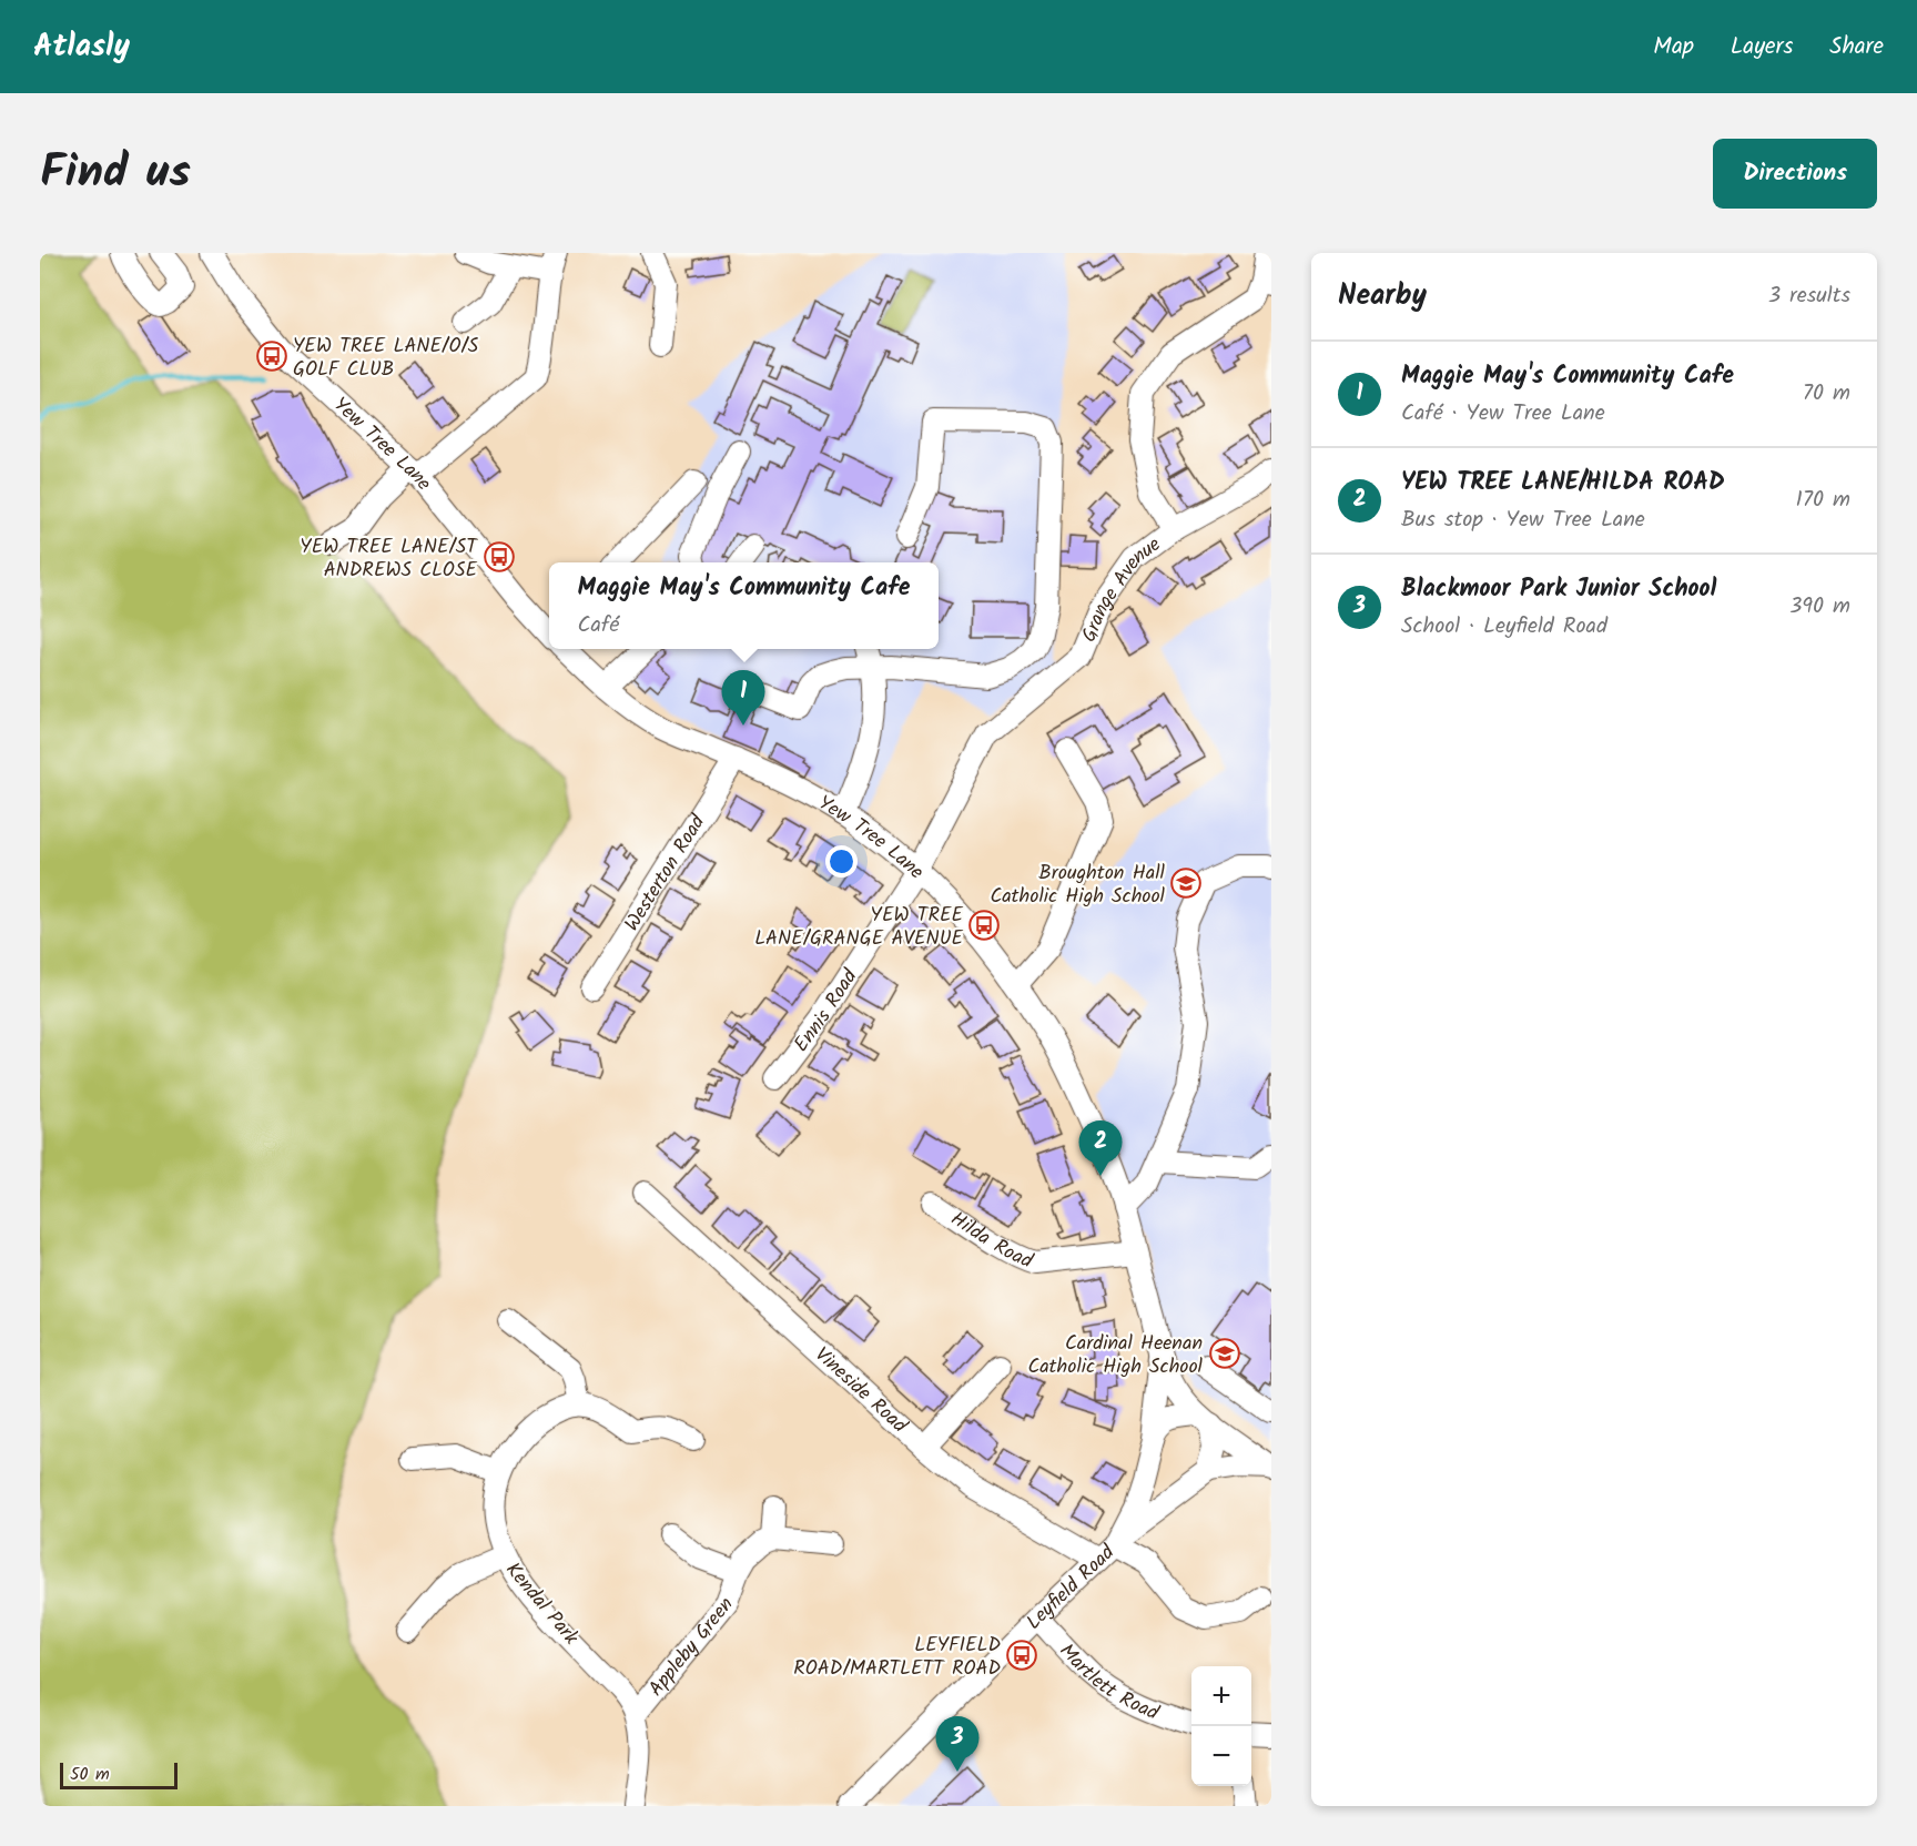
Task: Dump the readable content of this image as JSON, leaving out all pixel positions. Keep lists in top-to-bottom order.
{
  "streets": {
    "street": [
      "Yew Tree Lane",
      "Grange Avenue",
      "Westerton Road",
      "Ennis Road",
      "Hilda Road",
      "Vineside Road",
      "Leyfield Road",
      "Kendal Park",
      "Appleby Green",
      "Martlett Road"
    ]
  },
  "crossings": [
    ["Yew Tree Lane", "Grange Avenue"],
    ["Yew Tree Lane", "Westerton Road"],
    ["Yew Tree Lane", "Ennis Road"],
    ["Yew Tree Lane", "Hilda Road"],
    ["Yew Tree Lane", "Leyfield Road"],
    ["Grange Avenue", "Ennis Road"],
    ["Vineside Road", "Leyfield Road"],
    ["Leyfield Road", "Martlett Road"],
    ["Kendal Park", "Appleby Green"]
  ],
  "places": {
    "bus stop": [
      "YEW TREE LANE/O/S GOLF CLUB",
      "YEW TREE LANE/ST ANDREWS CLOSE",
      "YEW TREE LANE/GRANGE AVENUE",
      "LEYFIELD ROAD/MARTLETT ROAD"
    ],
    "school or university": ["Broughton Hall Catholic High School", "Cardinal Heenan Catholic High School"]
  },
  "scale_bar": "50 m",
  "page": {
    "header": "Atlasly",
    "nav": ["Map", "Layers", "Share"],
    "title": "Find us",
    "buttons": "Directions",
    "heading": ["Nearby", "3 results"],
    "list": [
      {
        "mark": "1",
        "name": "Maggie May's Community Cafe",
        "note": "Café · Yew Tree Lane",
        "value": "70 m"
      },
      {
        "mark": "2",
        "name": "YEW TREE LANE/HILDA ROAD",
        "note": "Bus stop · Yew Tree Lane",
        "value": "170 m"
      },
      {
        "mark": "3",
        "name": "Blackmoor Park Junior School",
        "note": "School · Leyfield Road",
        "value": "390 m"
      }
    ],
    "popup": ["Maggie May's Community Cafe", "Café"],
    "pins": ["1", "2", "3"],
    "map_buttons": ["+", "−"],
    "scale": "50 m"
  }
}
